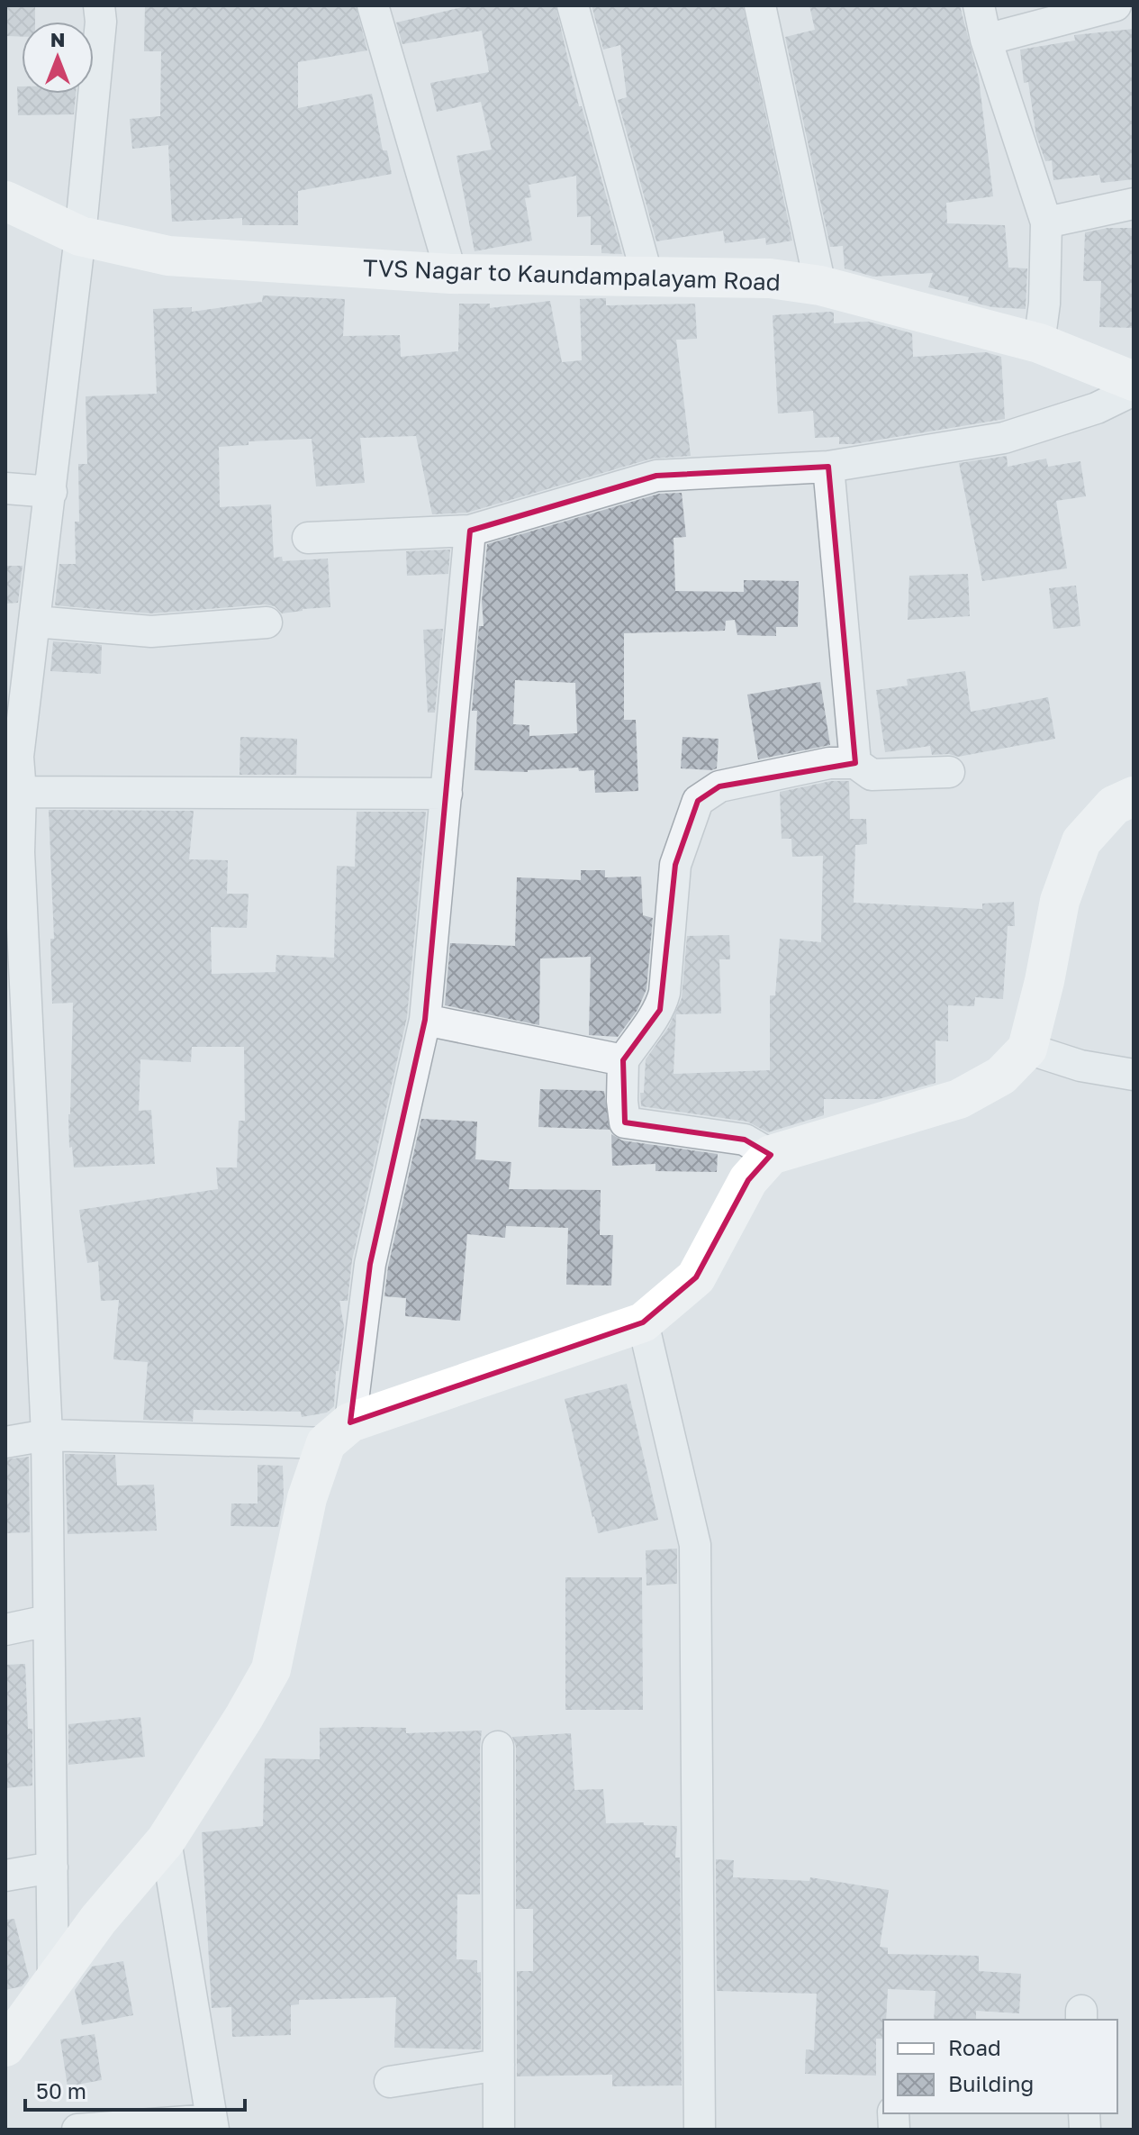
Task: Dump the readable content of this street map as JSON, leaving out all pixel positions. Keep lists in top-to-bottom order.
{
  "streets": {
    "main road": ["TVS Nagar to Kaundampalayam Road"]
  },
  "legend": ["Road", "Building"],
  "scale_bar": "50 m",
  "north": "top"
}
